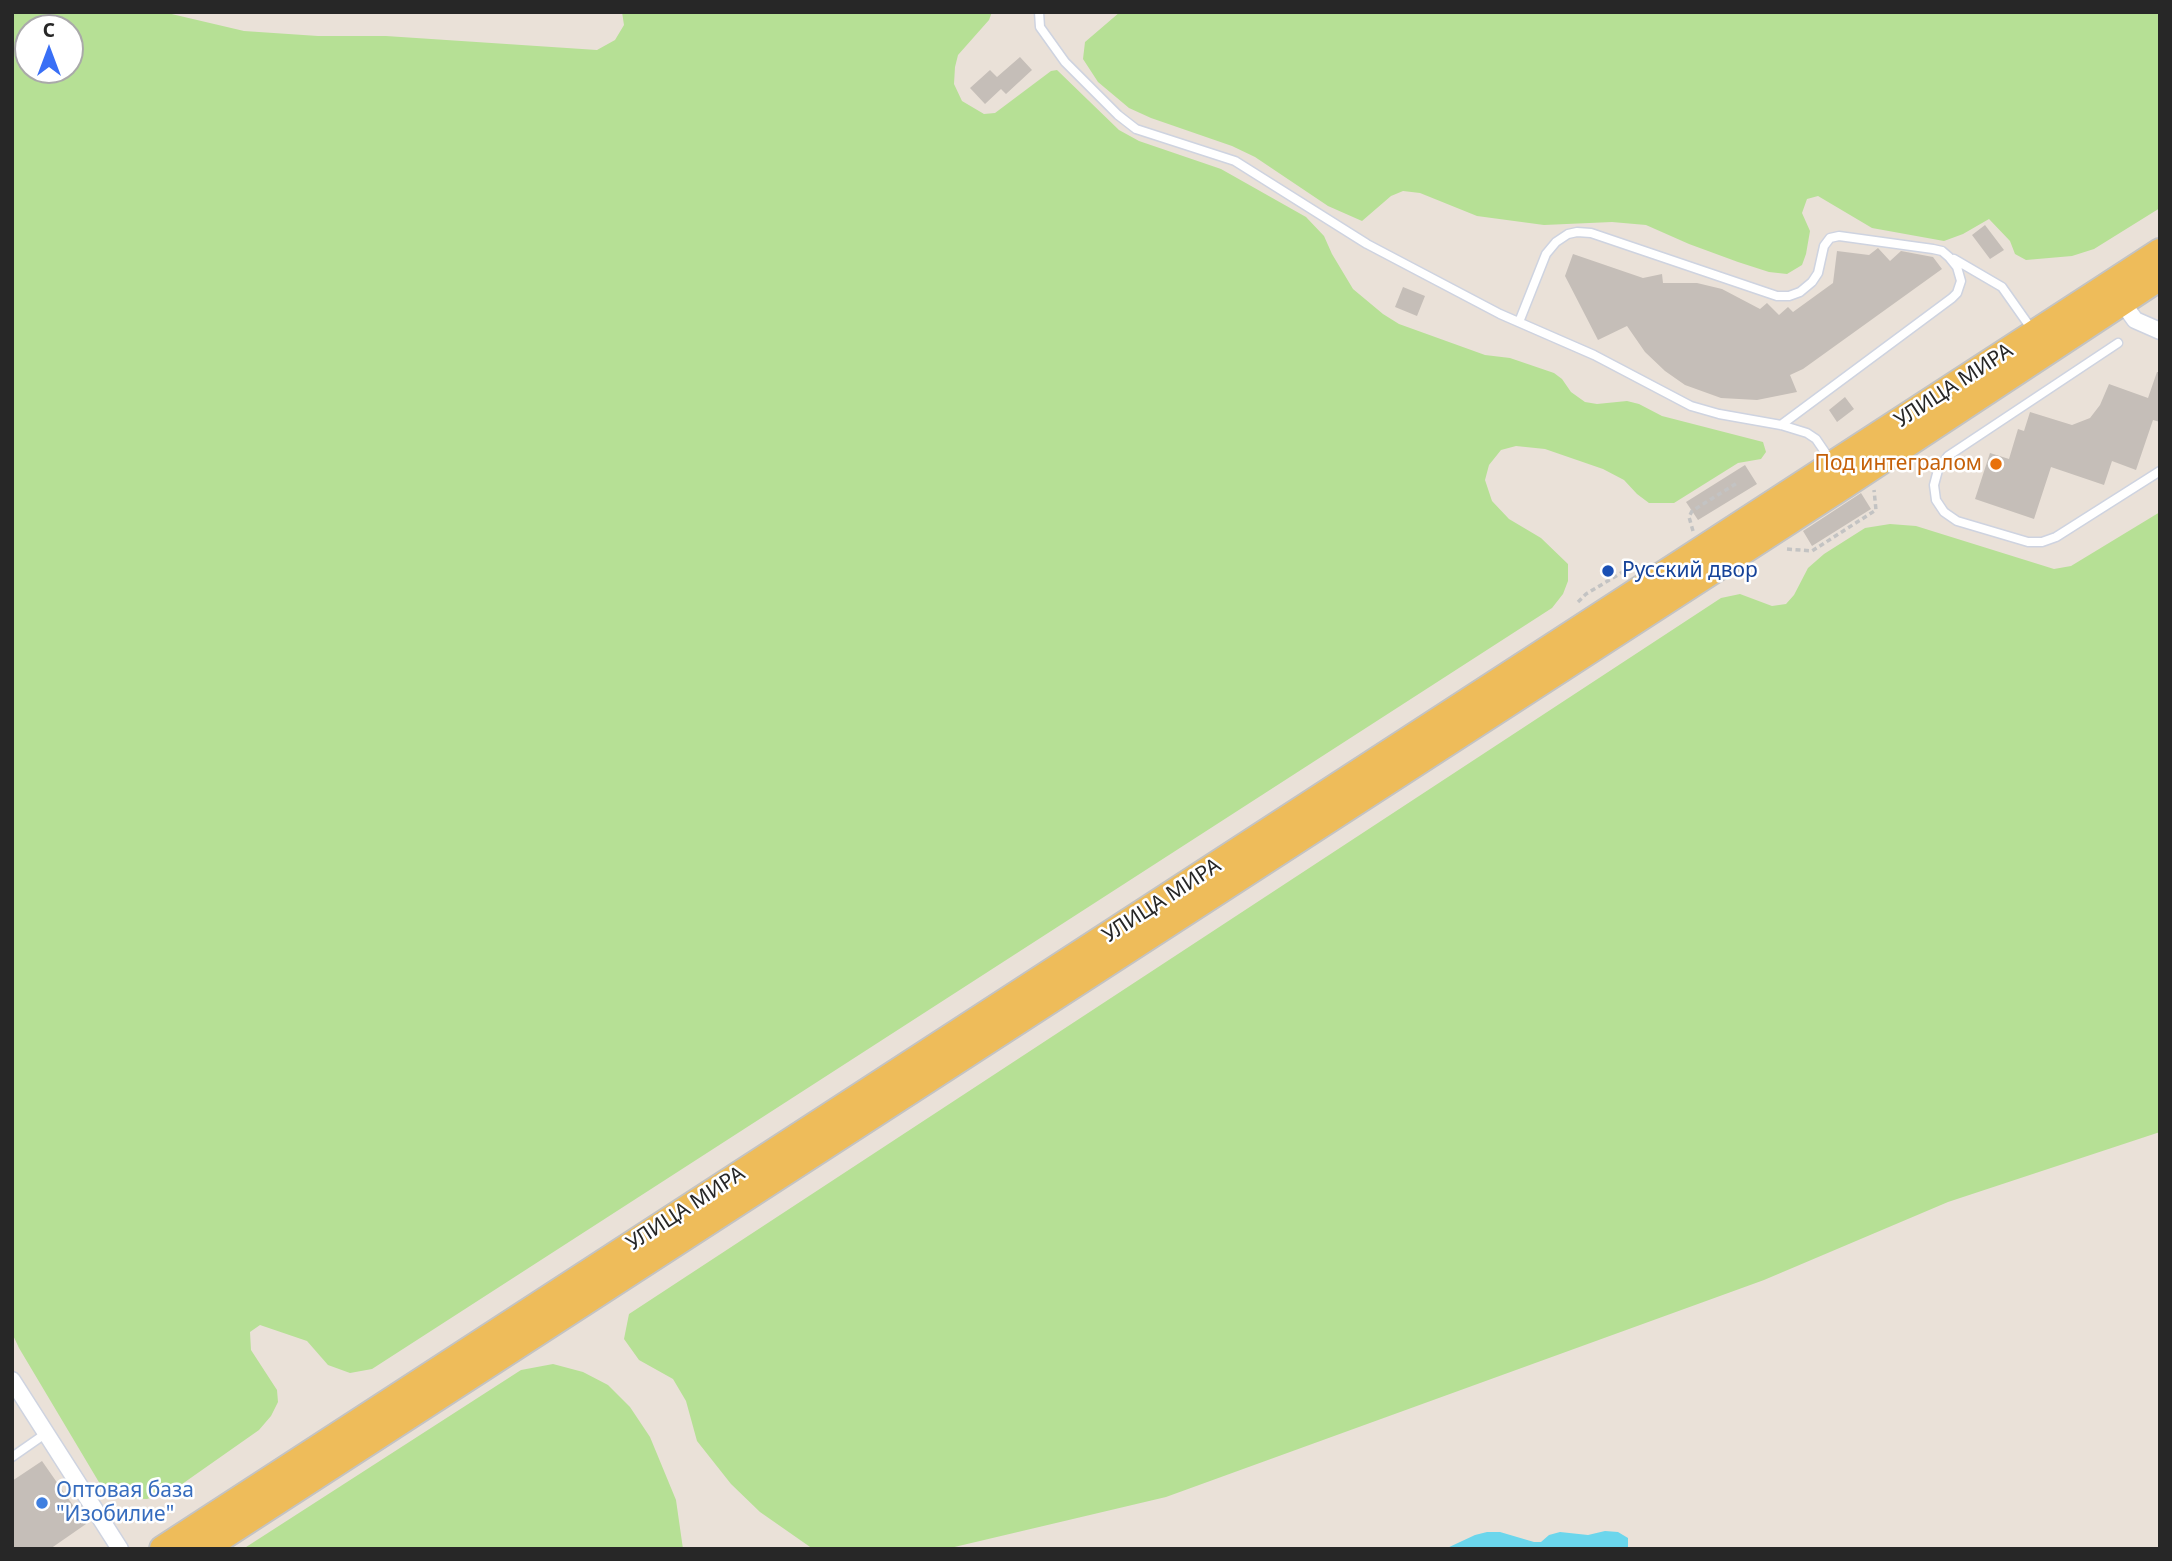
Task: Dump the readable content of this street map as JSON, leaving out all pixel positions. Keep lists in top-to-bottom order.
{
  "streets": {
    "main road": ["УЛИЦА МИРА"]
  },
  "places": ["Под интегралом", "Русский двор", "Оптовая база \"Изобилие\""],
  "north": "top"
}
